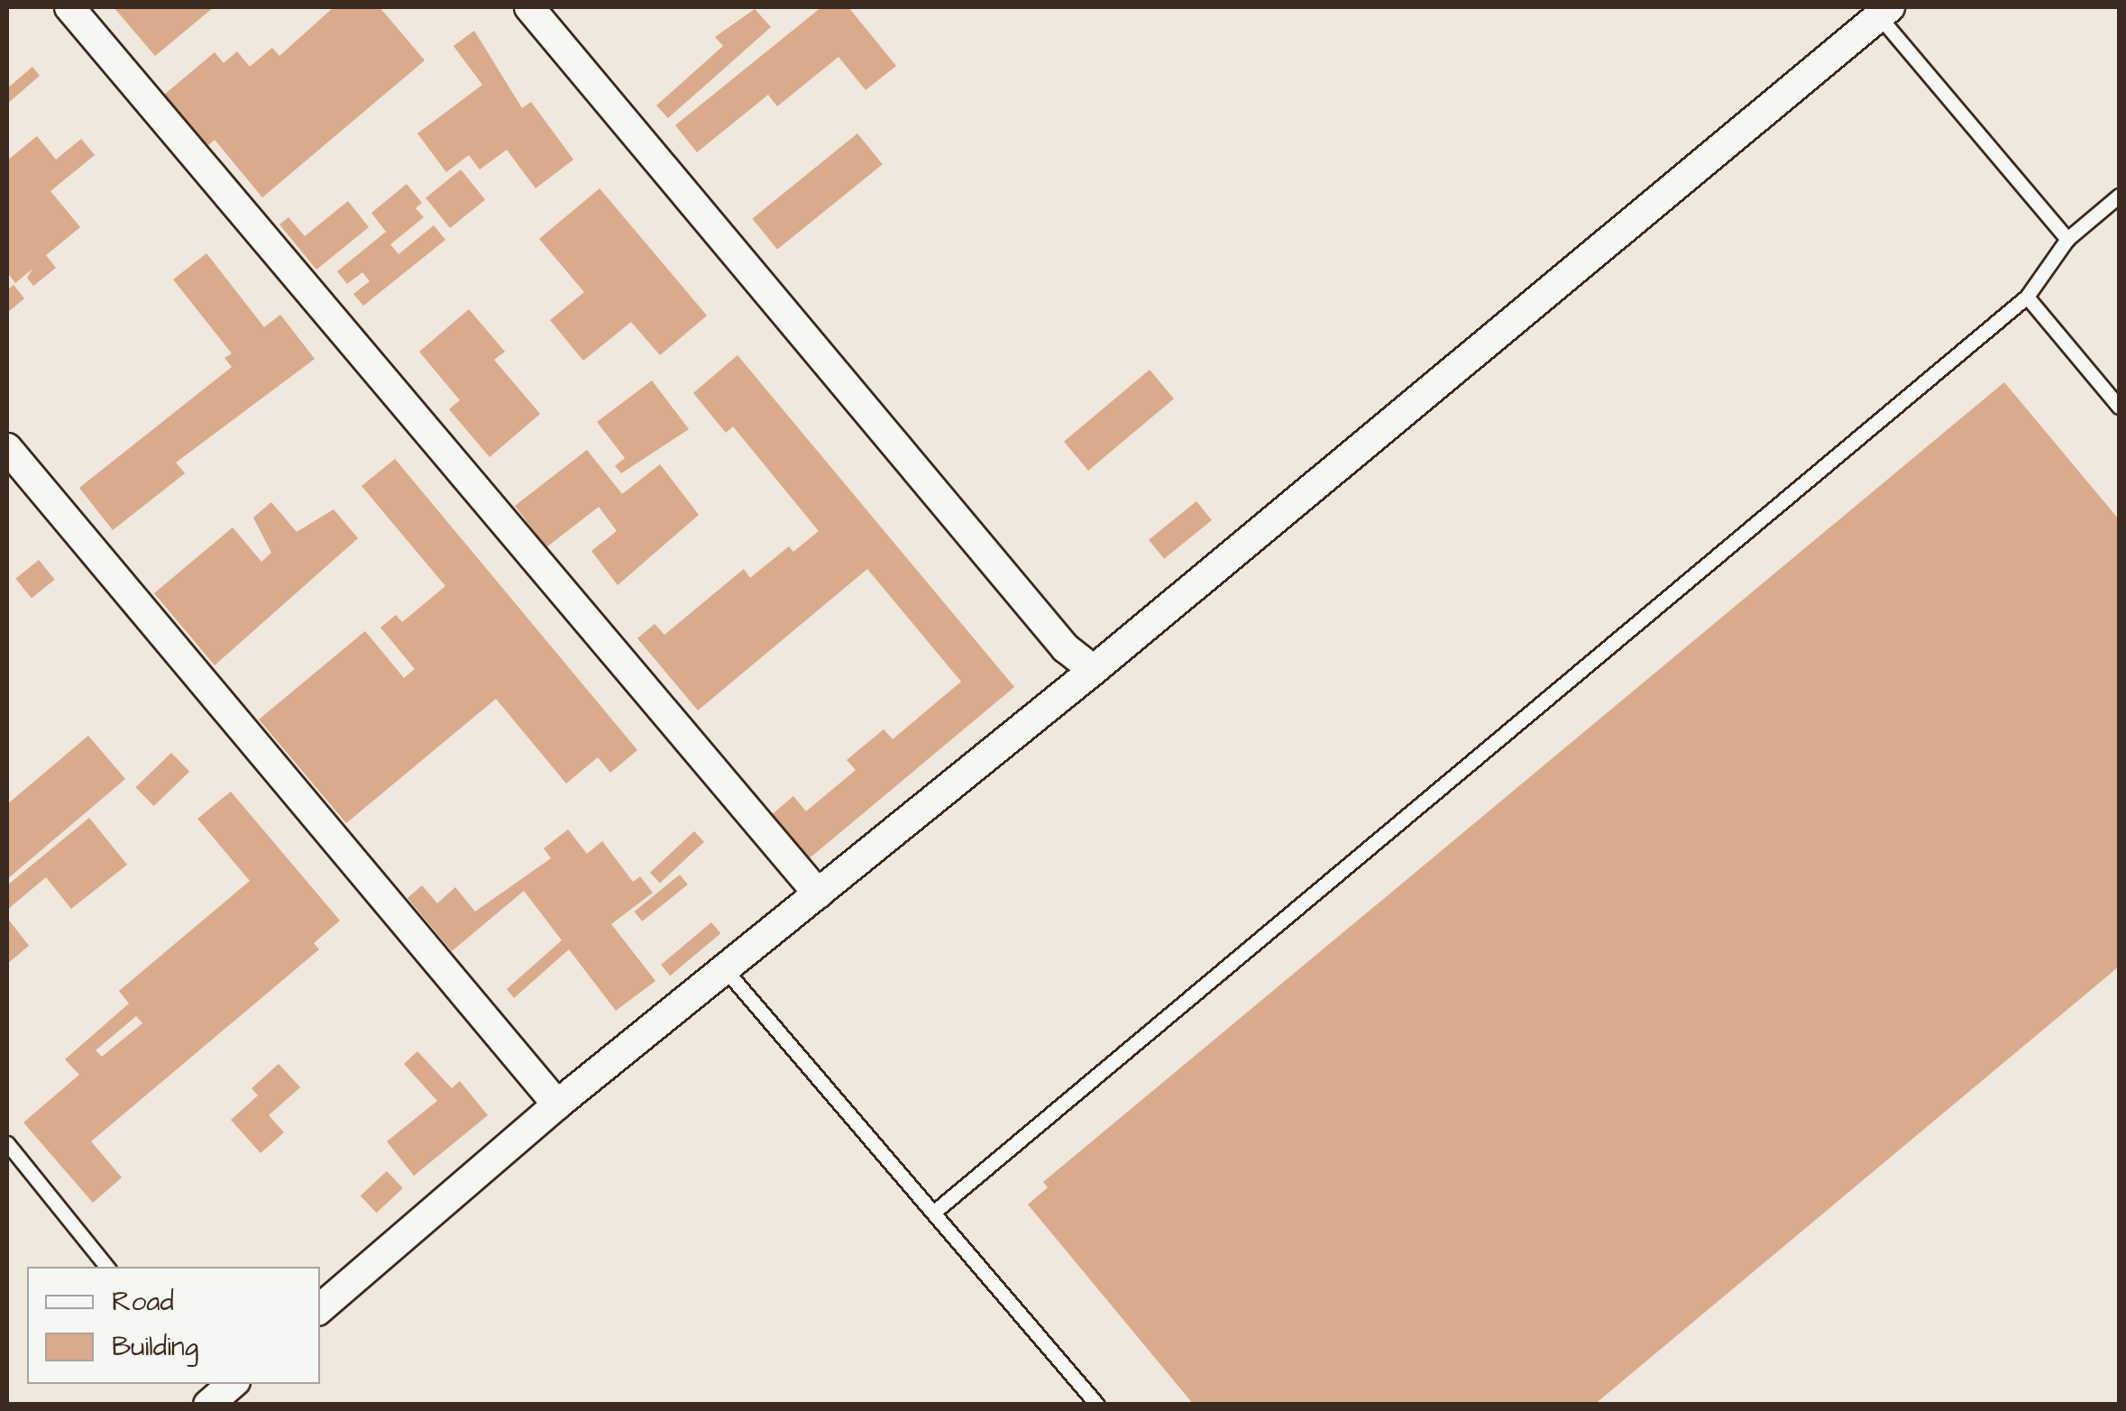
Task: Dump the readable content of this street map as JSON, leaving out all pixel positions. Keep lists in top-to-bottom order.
{
  "legend": ["Road", "Building"]
}
